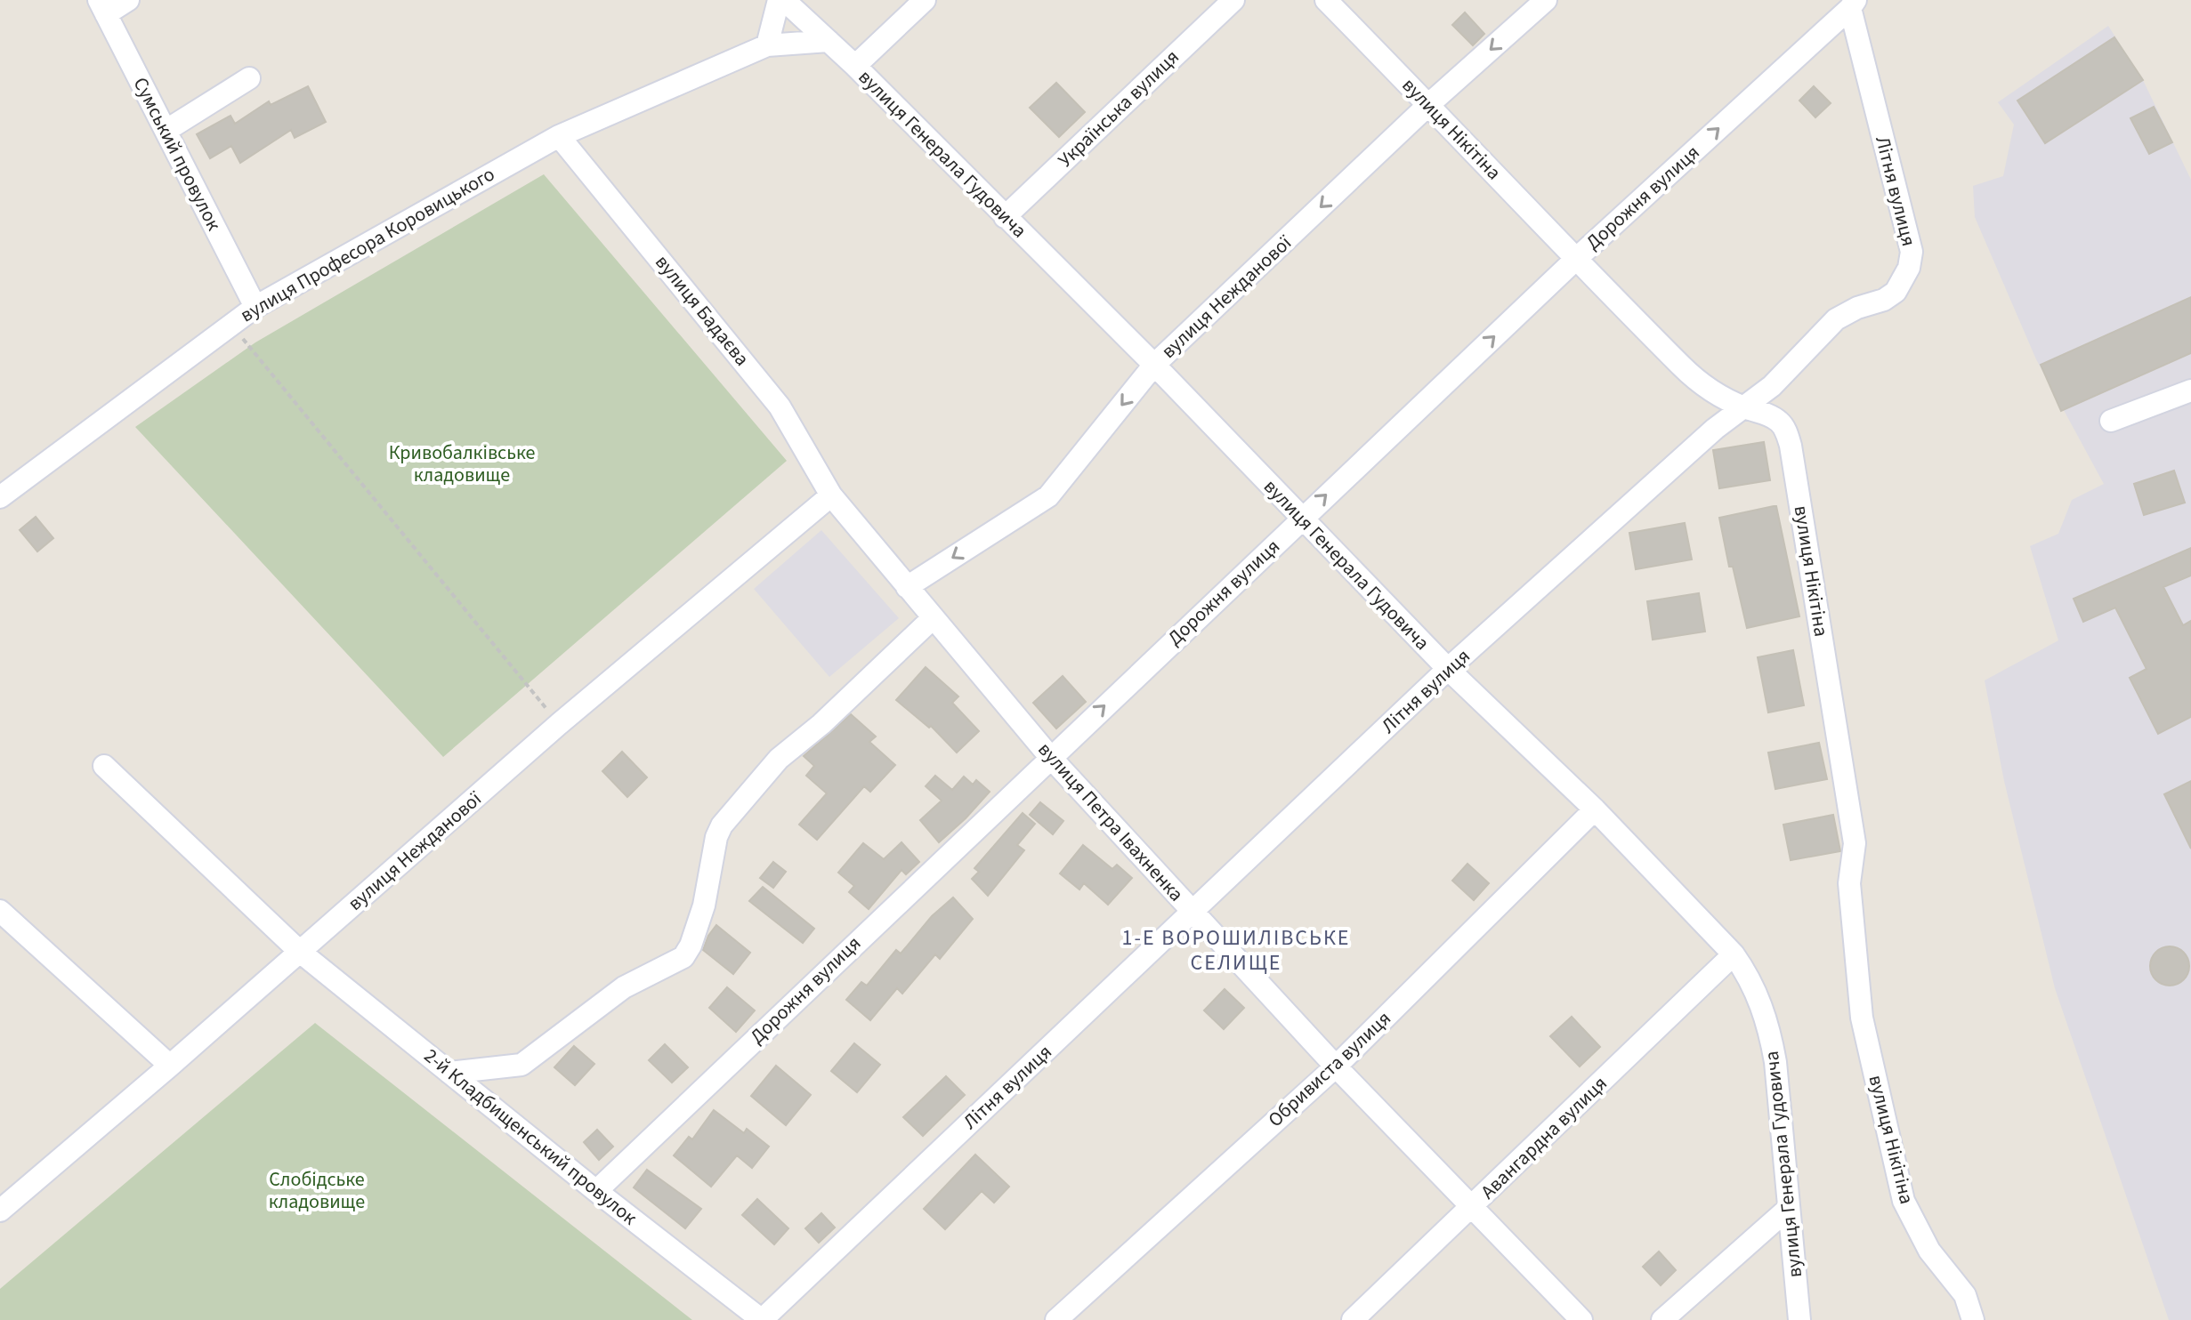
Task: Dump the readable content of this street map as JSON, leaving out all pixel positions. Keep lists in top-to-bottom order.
{
  "streets": {
    "street": [
      "Українська вулиця",
      "вулиця Нікітіна",
      "Сумський провулок",
      "вулиця Генерала Гудовича",
      "Літня вулиця",
      "Дорожня вулиця",
      "вулиця Професора Коровицького",
      "вулиця Нежданової",
      "вулиця Бадаєва",
      "вулиця Петра Івахненка",
      "Обривиста вулиця",
      "2-й Кладбищенський провулок",
      "Авангардна вулиця"
    ]
  },
  "crossings": [
    ["Українська вулиця", "вулиця Генерала Гудовича"],
    ["вулиця Нікітіна", "Літня вулиця"],
    ["вулиця Нікітіна", "Дорожня вулиця"],
    ["вулиця Нікітіна", "вулиця Нежданової"],
    ["Сумський провулок", "вулиця Професора Коровицького"],
    ["вулиця Генерала Гудовича", "Літня вулиця"],
    ["вулиця Генерала Гудовича", "Дорожня вулиця"],
    ["вулиця Генерала Гудовича", "вулиця Професора Коровицького"],
    ["вулиця Генерала Гудовича", "вулиця Нежданової"],
    ["вулиця Генерала Гудовича", "Обривиста вулиця"],
    ["вулиця Генерала Гудовича", "Авангардна вулиця"],
    ["Літня вулиця", "Дорожня вулиця"],
    ["Літня вулиця", "вулиця Петра Івахненка"],
    ["Літня вулиця", "2-й Кладбищенський провулок"],
    ["Дорожня вулиця", "вулиця Петра Івахненка"],
    ["Дорожня вулиця", "2-й Кладбищенський провулок"],
    ["вулиця Професора Коровицького", "вулиця Бадаєва"],
    ["вулиця Нежданової", "вулиця Бадаєва"],
    ["вулиця Нежданової", "вулиця Петра Івахненка"],
    ["вулиця Нежданової", "2-й Кладбищенський провулок"],
    ["вулиця Бадаєва", "вулиця Петра Івахненка"],
    ["вулиця Петра Івахненка", "Обривиста вулиця"],
    ["вулиця Петра Івахненка", "Авангардна вулиця"]
  ],
  "one_way": ["Дорожня вулиця", "вулиця Нежданової"],
  "districts": ["1-Е ВОРОШИЛІВСЬКЕ СЕЛИЩЕ"],
  "parks": ["Кривобалківське кладовище", "Слобідське кладовище"]
}
